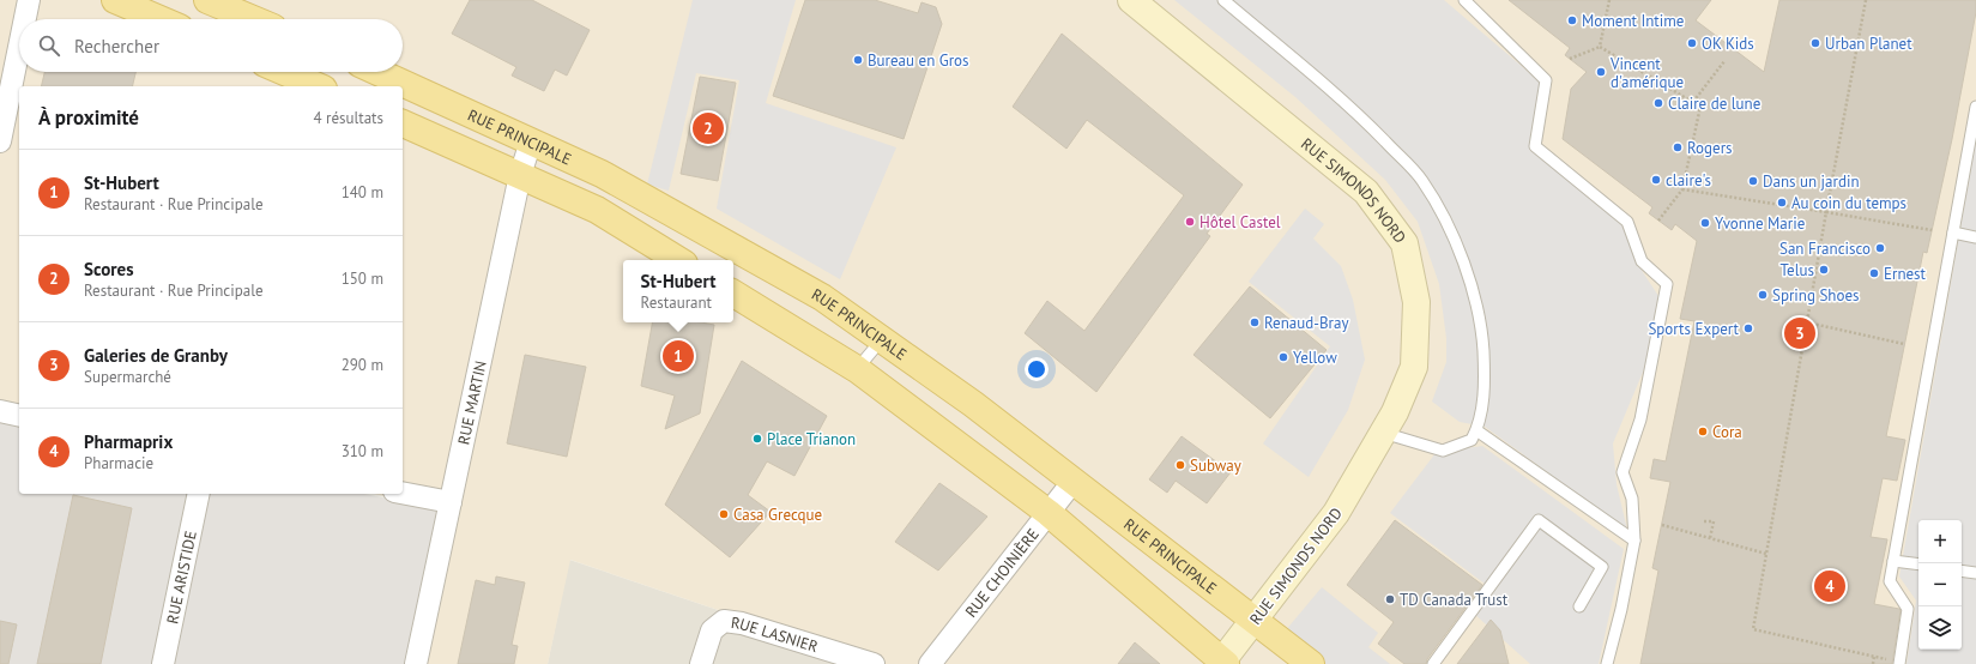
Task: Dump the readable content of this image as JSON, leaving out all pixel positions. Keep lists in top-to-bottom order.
{
  "streets": {
    "main road": ["RUE PRINCIPALE"],
    "street": [
      "RUE SIMONDS NORD",
      "RUE MARTIN",
      "RUE CHOINIÈRE",
      "RUE ARISTIDE",
      "RUE LASNIER"
    ]
  },
  "crossings": [
    ["RUE PRINCIPALE", "RUE SIMONDS NORD"],
    ["RUE PRINCIPALE", "RUE MARTIN"],
    ["RUE PRINCIPALE", "RUE CHOINIÈRE"]
  ],
  "places": [
    "Moment Intime",
    "OK Kids",
    "Urban Planet",
    "Bureau en Gros",
    "Vincent d'amérique",
    "Claire de lune",
    "Rogers",
    "claire's",
    "Dans un jardin",
    "Au coin du temps",
    "Hôtel Castel",
    "Yvonne Marie",
    "San Francisco",
    "Telus",
    "Ernest",
    "Spring Shoes",
    "Renaud-Bray",
    "Sports Expert",
    "Yellow",
    "Cora",
    "Place Trianon",
    "Subway",
    "Casa Grecque",
    "TD Canada Trust"
  ],
  "page": {
    "search": "Rechercher",
    "heading": ["À proximité", "4 résultats"],
    "pins": [
      "2",
      "3",
      "1",
      "4"
    ],
    "list": [
      {
        "mark": "1",
        "name": "St-Hubert",
        "note": "Restaurant · Rue Principale",
        "value": "140 m"
      },
      {
        "mark": "2",
        "name": "Scores",
        "note": "Restaurant · Rue Principale",
        "value": "150 m"
      },
      {
        "mark": "3",
        "name": "Galeries de Granby",
        "note": "Supermarché",
        "value": "290 m"
      },
      {
        "mark": "4",
        "name": "Pharmaprix",
        "note": "Pharmacie",
        "value": "310 m"
      }
    ],
    "popup": ["St-Hubert", "Restaurant"],
    "map_buttons": ["+", "−"]
  }
}
